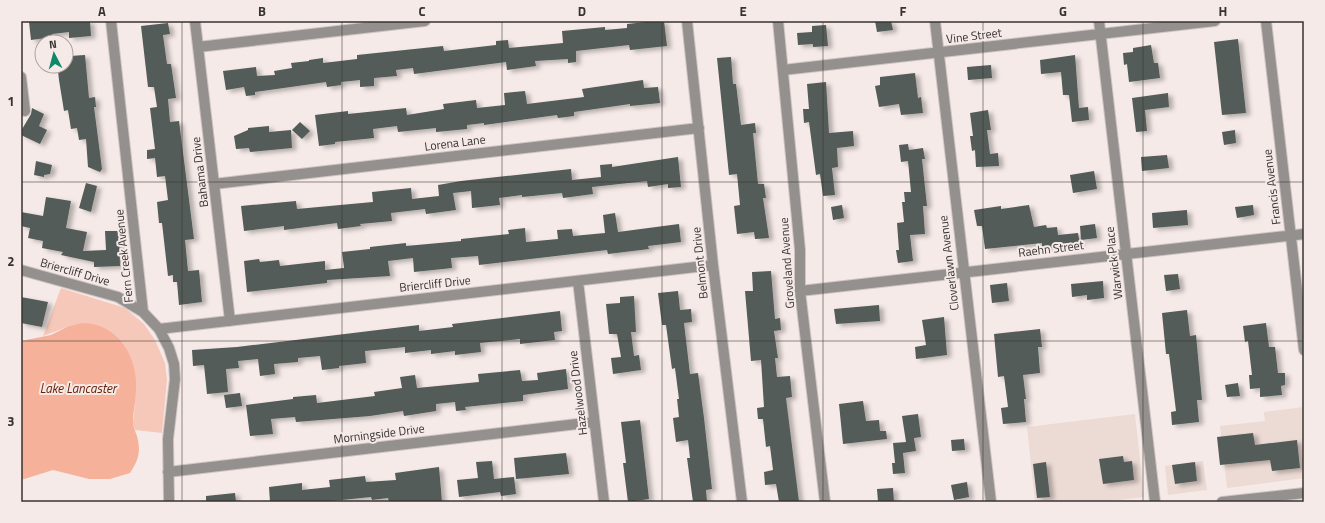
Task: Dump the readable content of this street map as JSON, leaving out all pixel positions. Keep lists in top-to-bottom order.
{
  "streets": {
    "street": [
      "Vine Street",
      "Lorena Lane",
      "Bahama Drive",
      "Francis Avenue",
      "Raehn Street",
      "Fern Creek Avenue",
      "Belmont Drive",
      "Groveland Avenue",
      "Cloverlawn Avenue",
      "Warwick Place",
      "Briercliff Drive",
      "Hazelwood Drive",
      "Morningside Drive"
    ]
  },
  "crossings": [
    ["Vine Street", "Groveland Avenue"],
    ["Vine Street", "Cloverlawn Avenue"],
    ["Vine Street", "Warwick Place"],
    ["Lorena Lane", "Bahama Drive"],
    ["Lorena Lane", "Belmont Drive"],
    ["Bahama Drive", "Briercliff Drive"],
    ["Francis Avenue", "Raehn Street"],
    ["Raehn Street", "Groveland Avenue"],
    ["Raehn Street", "Cloverlawn Avenue"],
    ["Raehn Street", "Warwick Place"],
    ["Fern Creek Avenue", "Briercliff Drive"],
    ["Fern Creek Avenue", "Morningside Drive"],
    ["Belmont Drive", "Briercliff Drive"],
    ["Briercliff Drive", "Hazelwood Drive"],
    ["Hazelwood Drive", "Morningside Drive"]
  ],
  "water": ["Lake Lancaster"],
  "north": "top",
  "grid": {
    "columns": [
      "A",
      "B",
      "C",
      "D",
      "E",
      "F",
      "G",
      "H"
    ],
    "rows": ["1", "2", "3"]
  }
}
